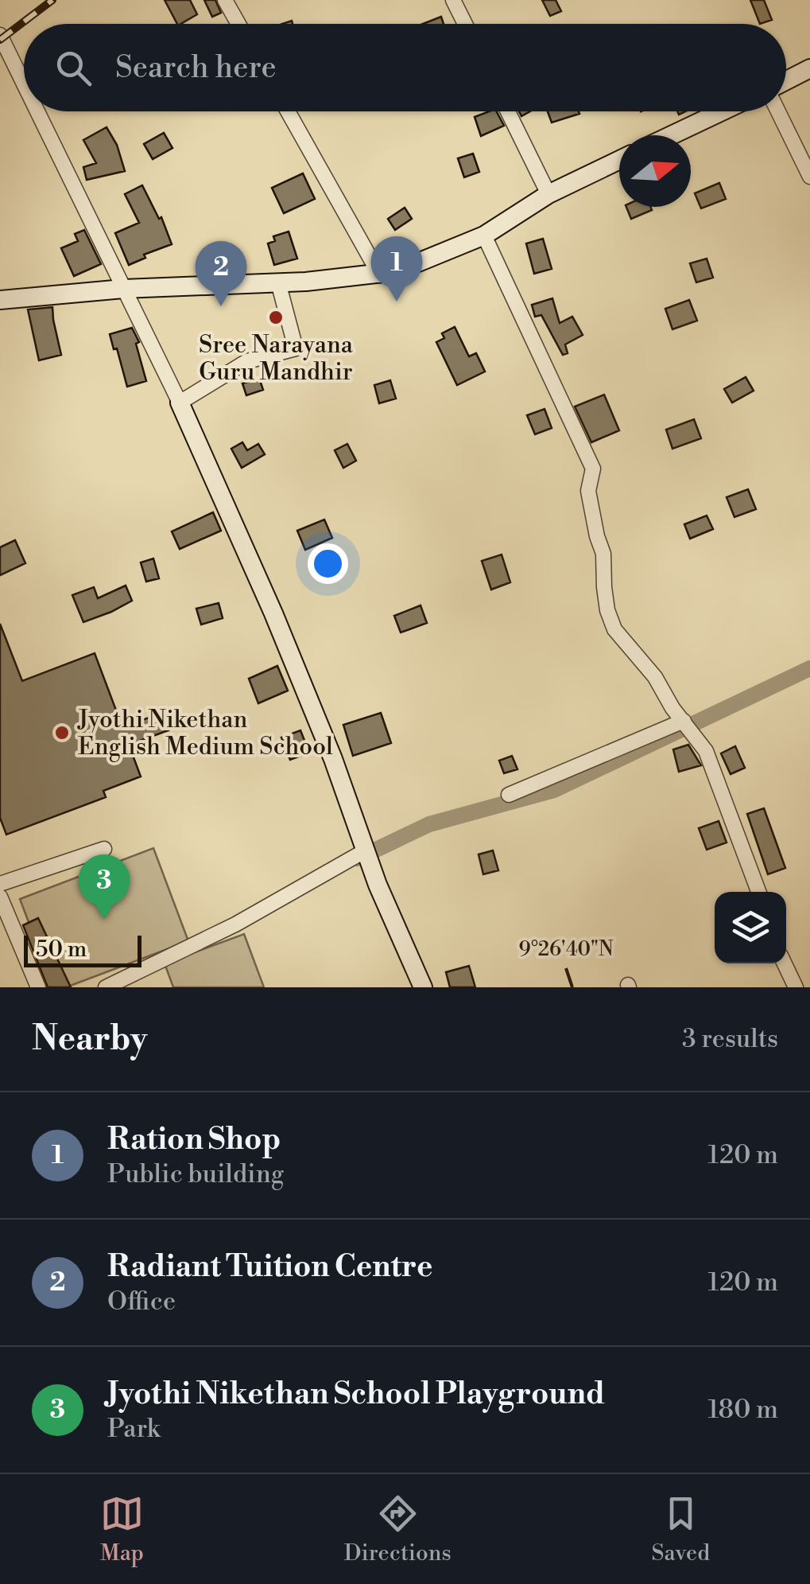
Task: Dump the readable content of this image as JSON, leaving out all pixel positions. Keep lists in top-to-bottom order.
{
  "places": ["Sree Narayana Guru Mandhir", "Jyothi Nikethan English Medium School"],
  "scale_bar": "50 m",
  "north": "right",
  "page": {
    "search": "Search here",
    "pins": ["1", "2", "3"],
    "scale": "50 m",
    "heading": ["Nearby", "3 results"],
    "list": [
      {
        "mark": "1",
        "name": "Ration Shop",
        "note": "Public building",
        "value": "120 m"
      },
      {
        "mark": "2",
        "name": "Radiant Tuition Centre",
        "note": "Office",
        "value": "120 m"
      },
      {
        "mark": "3",
        "name": "Jyothi Nikethan School Playground",
        "note": "Park",
        "value": "180 m"
      }
    ],
    "nav": ["Map", "Directions", "Saved"]
  },
  "coordinates": ["9°26'40\"N"]
}
